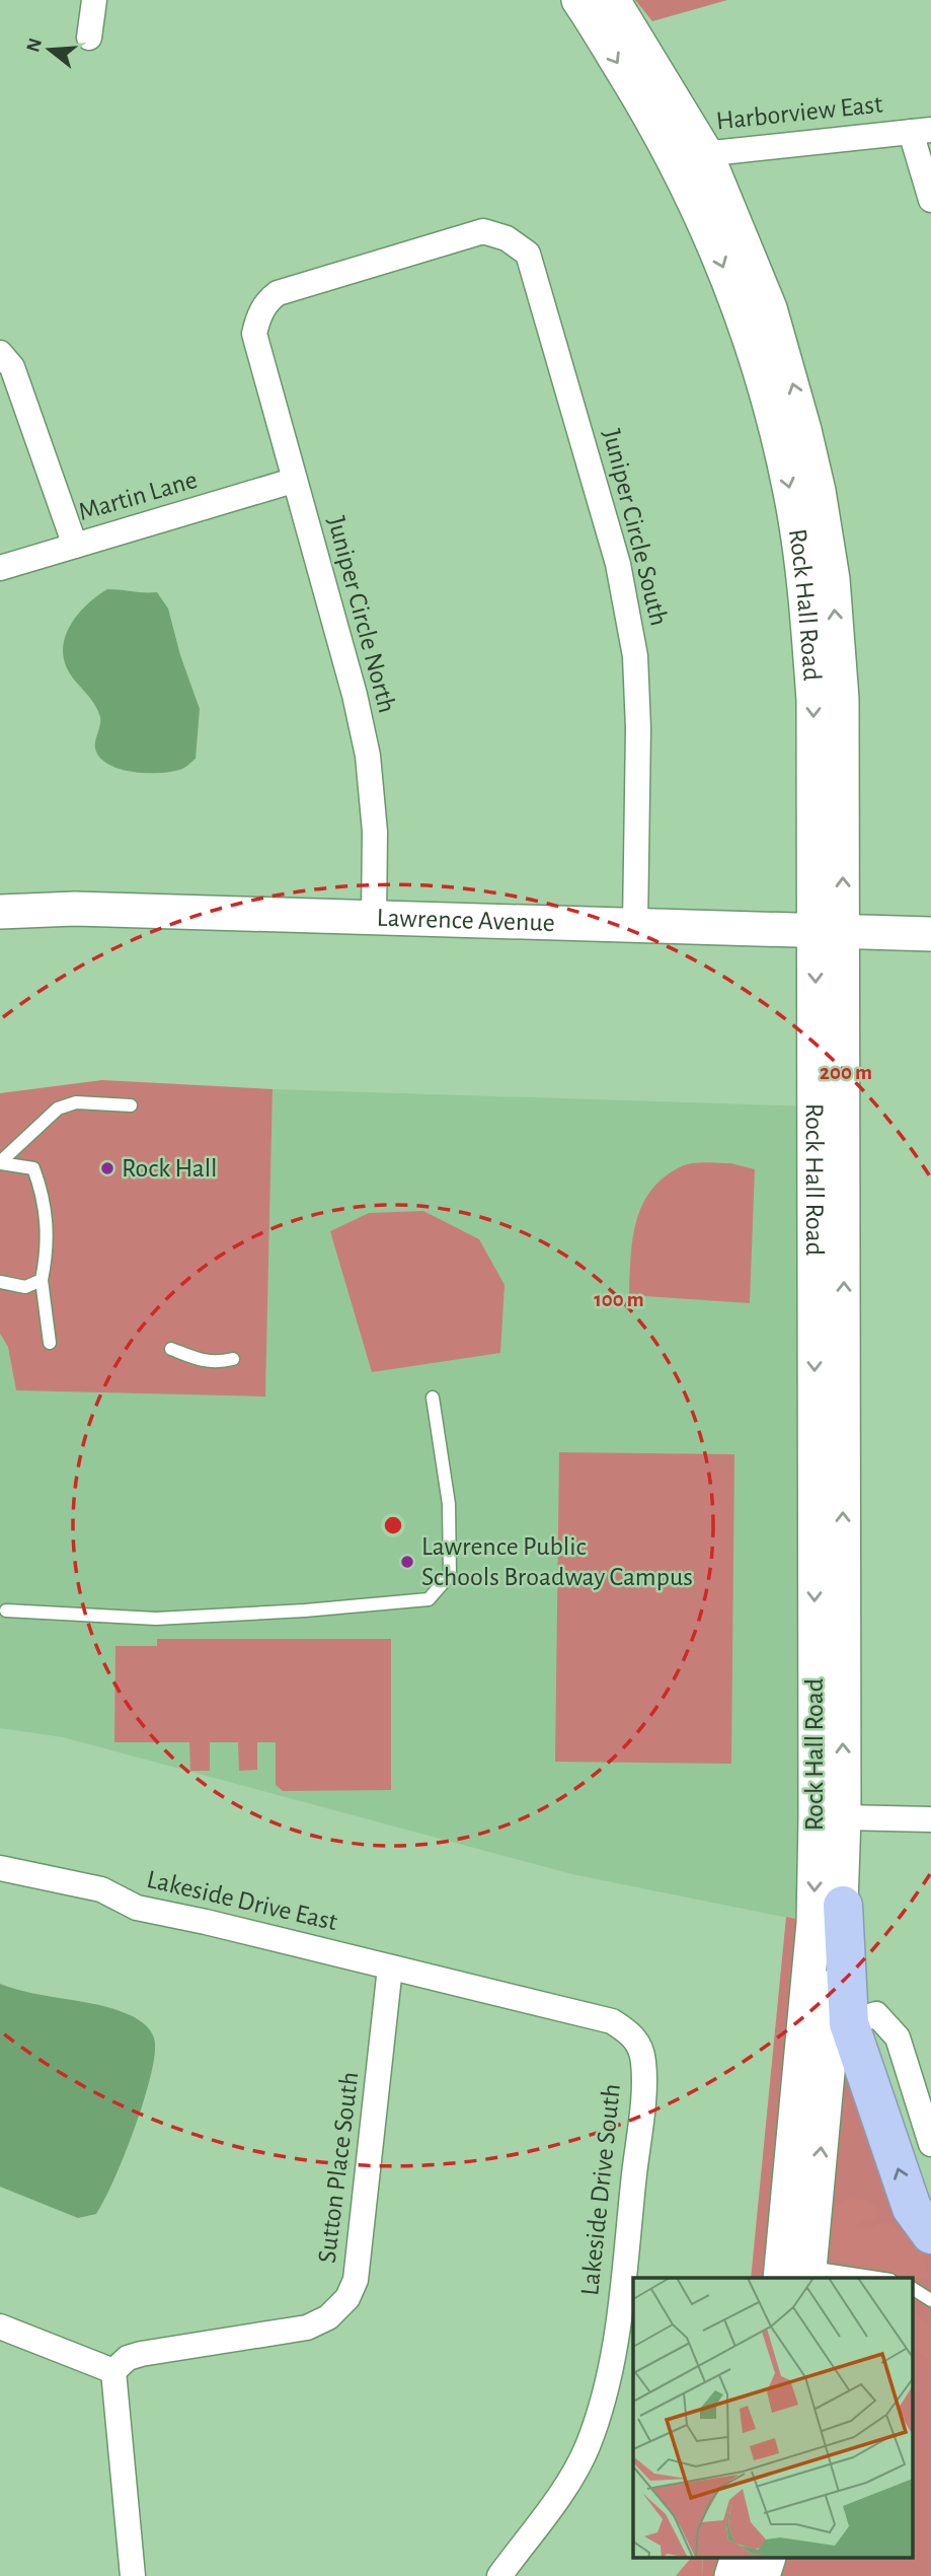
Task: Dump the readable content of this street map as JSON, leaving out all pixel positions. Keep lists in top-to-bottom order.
{
  "streets": {
    "main road": ["Rock Hall Road", "Lawrence Avenue"],
    "street": [
      "Harborview East",
      "Martin Lane",
      "Juniper Circle South",
      "Juniper Circle North",
      "Lakeside Drive East",
      "Sutton Place South",
      "Lakeside Drive South"
    ]
  },
  "crossings": [
    ["Harborview East", "Rock Hall Road"],
    ["Martin Lane", "Juniper Circle North"],
    ["Juniper Circle South", "Juniper Circle North"],
    ["Juniper Circle South", "Lawrence Avenue"],
    ["Rock Hall Road", "Lawrence Avenue"],
    ["Juniper Circle North", "Lawrence Avenue"],
    ["Lakeside Drive East", "Sutton Place South"],
    ["Lakeside Drive East", "Lakeside Drive South"],
    ["Sutton Place South", "Lakeside Drive South"]
  ],
  "places": ["Rock Hall", "Lawrence Public Schools Broadway Campus"],
  "north": "left",
  "rings": ["200 m", "100 m"]
}
